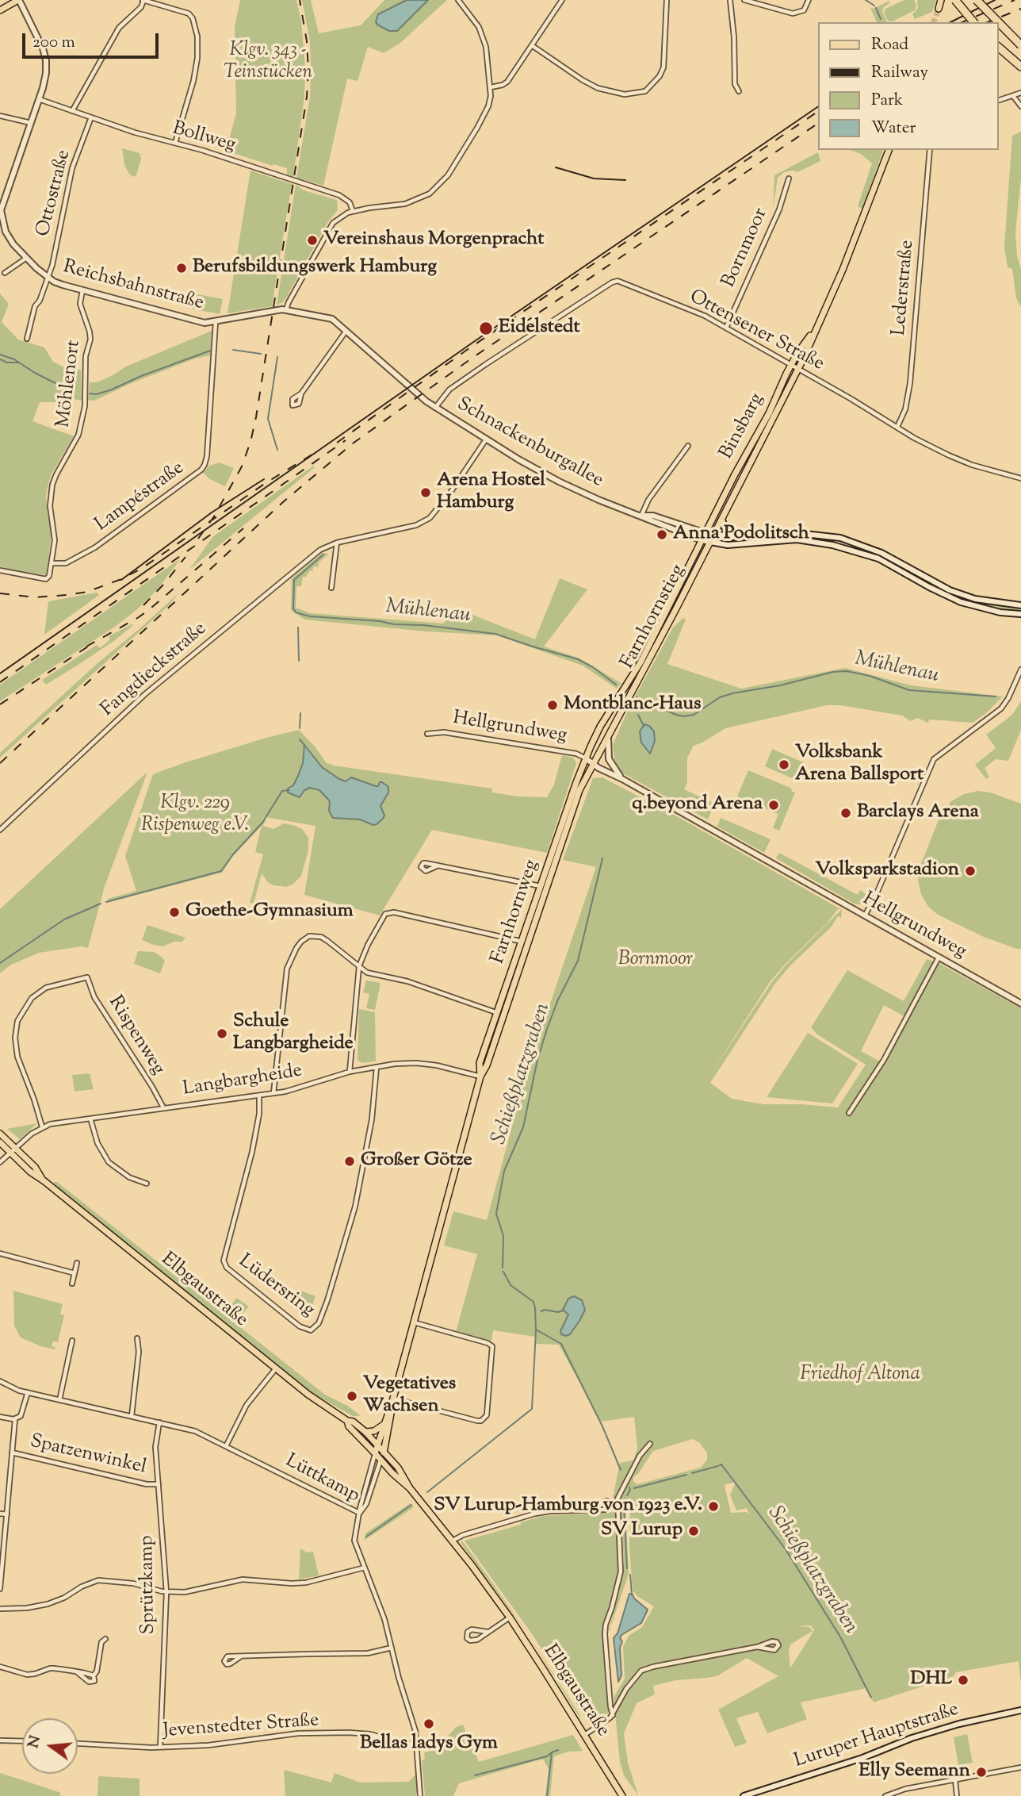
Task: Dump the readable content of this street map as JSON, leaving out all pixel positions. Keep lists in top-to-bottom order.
{
  "streets": {
    "main road": [
      "Binsbarg",
      "Farnhornstieg",
      "Farnhornweg",
      "Elbgaustraße"
    ],
    "street": [
      "Bollweg",
      "Ottostraße",
      "Bornmoor",
      "Reichsbahnstraße",
      "Lederstraße",
      "Ottensener Straße",
      "Möhlenort",
      "Schnackenburgallee",
      "Lampéstraße",
      "Fangdieckstraße",
      "Hellgrundweg",
      "Rispenweg",
      "Langbargheide",
      "Lüdersring",
      "Spatzenwinkel",
      "Lüttkamp",
      "Sprützkamp",
      "Jevenstedter Straße",
      "Luruper Hauptstraße"
    ]
  },
  "crossings": [
    ["Bollweg", "Ottostraße"],
    ["Bollweg", "Reichsbahnstraße"],
    ["Ottostraße", "Reichsbahnstraße"],
    ["Bornmoor", "Ottensener Straße"],
    ["Reichsbahnstraße", "Ottensener Straße"],
    ["Reichsbahnstraße", "Möhlenort"],
    ["Reichsbahnstraße", "Schnackenburgallee"],
    ["Reichsbahnstraße", "Lampéstraße"],
    ["Lederstraße", "Ottensener Straße"],
    ["Ottensener Straße", "Binsbarg"],
    ["Ottensener Straße", "Schnackenburgallee"],
    ["Möhlenort", "Lampéstraße"],
    ["Binsbarg", "Schnackenburgallee"],
    ["Binsbarg", "Farnhornstieg"],
    ["Schnackenburgallee", "Farnhornstieg"],
    ["Schnackenburgallee", "Fangdieckstraße"],
    ["Farnhornstieg", "Hellgrundweg"],
    ["Farnhornstieg", "Farnhornweg"],
    ["Hellgrundweg", "Farnhornweg"],
    ["Farnhornweg", "Langbargheide"],
    ["Farnhornweg", "Elbgaustraße"],
    ["Farnhornweg", "Lüttkamp"],
    ["Rispenweg", "Langbargheide"],
    ["Langbargheide", "Lüdersring"],
    ["Langbargheide", "Elbgaustraße"],
    ["Spatzenwinkel", "Sprützkamp"],
    ["Lüttkamp", "Sprützkamp"],
    ["Lüttkamp", "Jevenstedter Straße"],
    ["Sprützkamp", "Jevenstedter Straße"]
  ],
  "water": ["Mühlenau", "Schießplatzgraben"],
  "parks": [
    "Klgv. 343 - Teinstücken",
    "Klgv. 229 Rispenweg e.V.",
    "Bornmoor",
    "Friedhof Altona"
  ],
  "places": [
    "Vereinshaus Morgenpracht",
    "Berufsbildungswerk Hamburg",
    "Eidelstedt",
    "Arena Hostel Hamburg",
    "Anna Podolitsch",
    "Montblanc-Haus",
    "Volksbank Arena Ballsport",
    "q.beyond Arena",
    "Barclays Arena",
    "Volksparkstadion",
    "Goethe-Gymnasium",
    "Schule Langbargheide",
    "Großer Götze",
    "Vegetatives Wachsen",
    "SV Lurup-Hamburg von 1923 e.V.",
    "SV Lurup",
    "DHL",
    "Bellas ladys Gym",
    "Elly Seemann"
  ],
  "legend": [
    "Road",
    "Railway",
    "Park",
    "Water"
  ],
  "scale_bar": "200 m",
  "north": "left"
}
